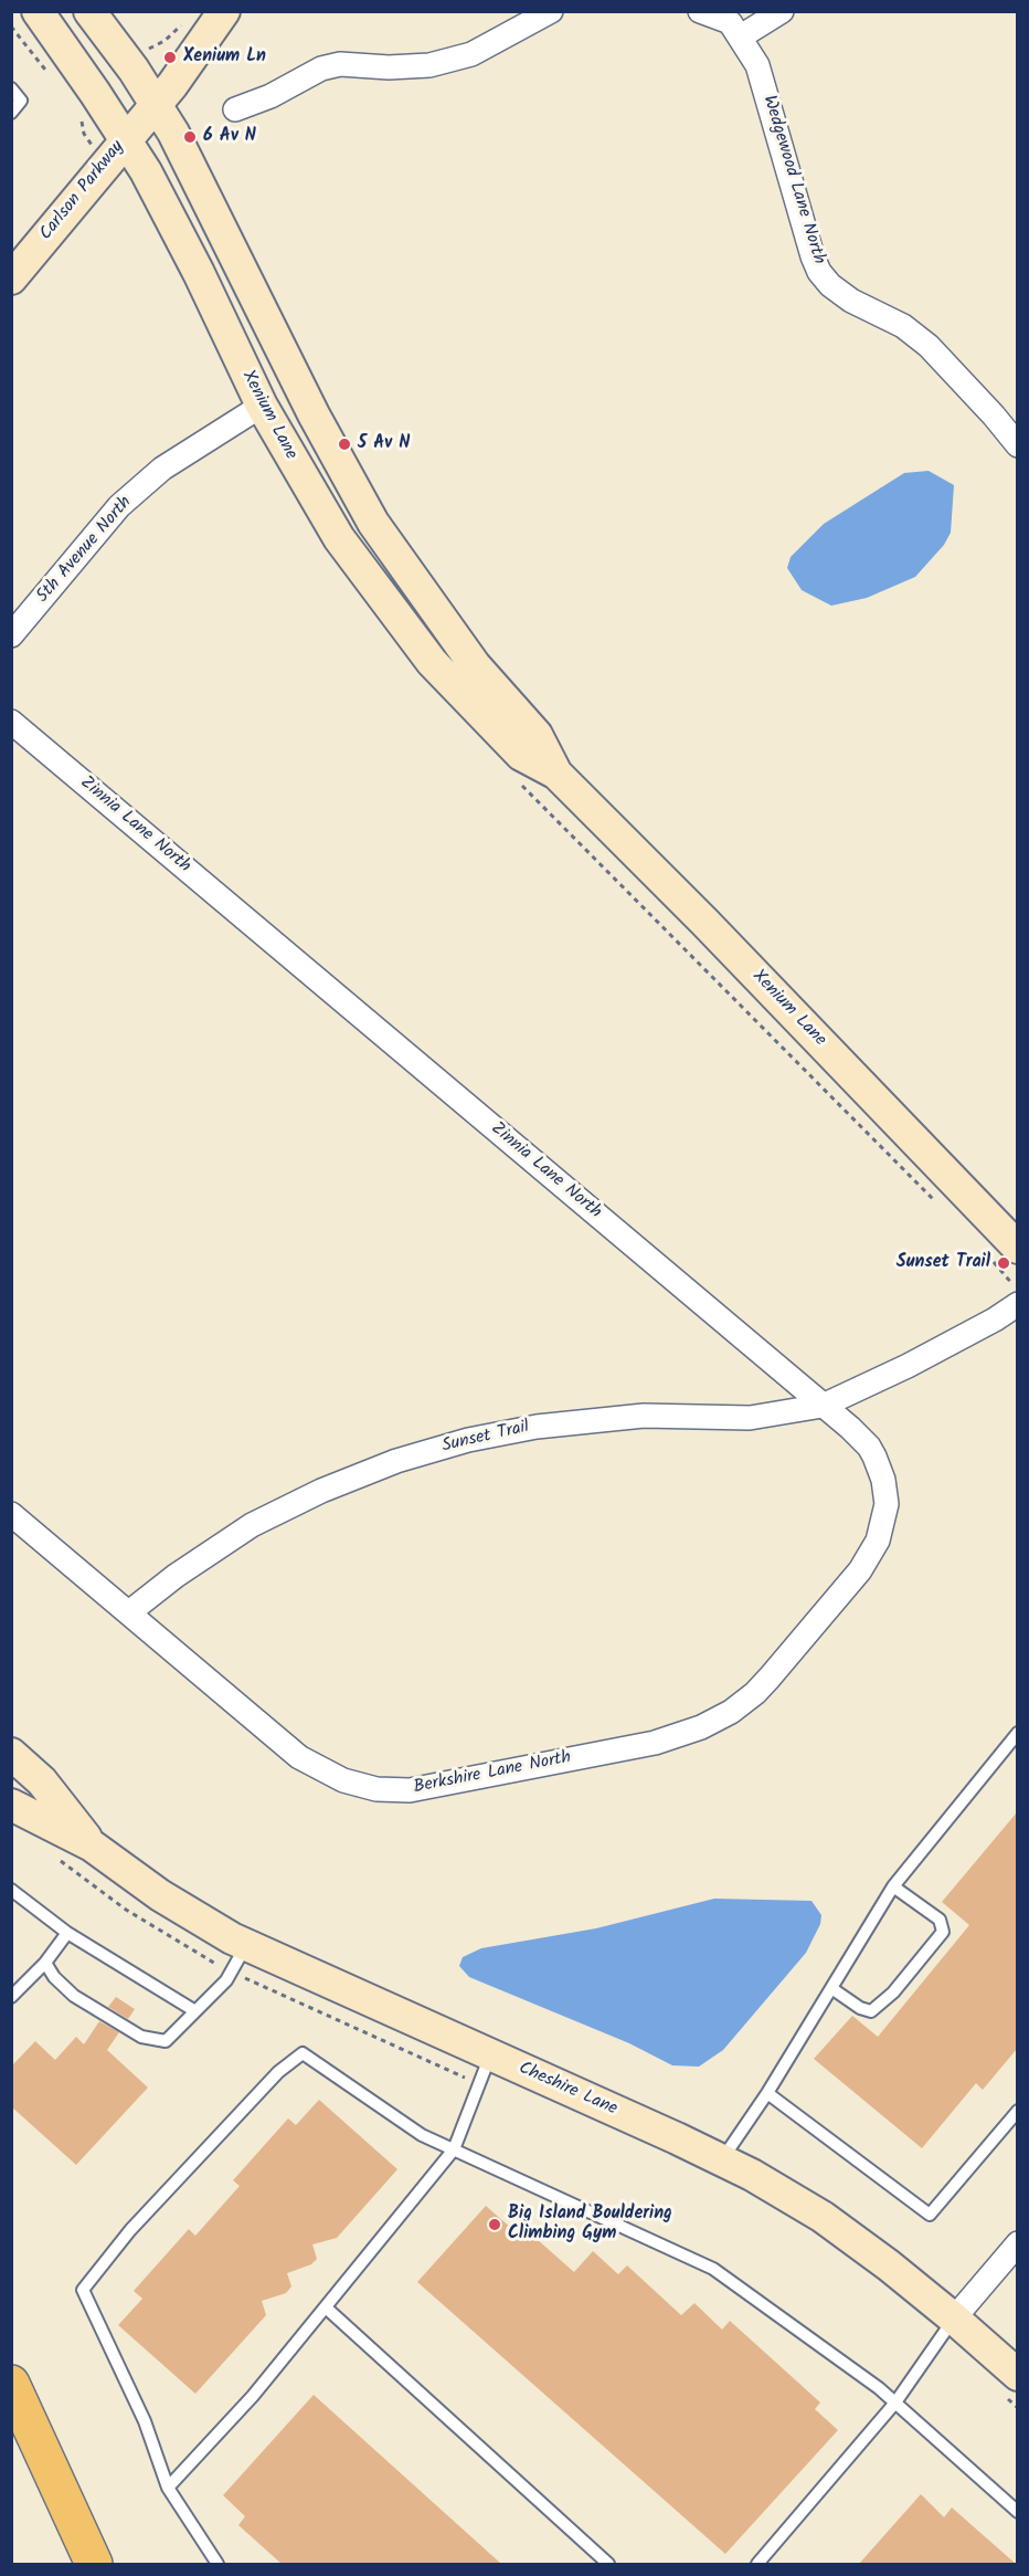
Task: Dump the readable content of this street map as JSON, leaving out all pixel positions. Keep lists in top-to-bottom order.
{
  "streets": {
    "main road": ["Carlson Parkway", "Xenium Lane", "Cheshire Lane"],
    "street": [
      "Wedgewood Lane North",
      "5th Avenue North",
      "Zinnia Lane North",
      "Sunset Trail",
      "Berkshire Lane North"
    ]
  },
  "crossings": [
    ["Carlson Parkway", "Xenium Lane"],
    ["Xenium Lane", "5th Avenue North"],
    ["Zinnia Lane North", "Sunset Trail"],
    ["Zinnia Lane North", "Berkshire Lane North"],
    ["Sunset Trail", "Berkshire Lane North"]
  ],
  "places": [
    "Xenium Ln",
    "6 Av N",
    "5 Av N",
    "Sunset Trail",
    "Big Island Bouldering Climbing Gym"
  ]
}
